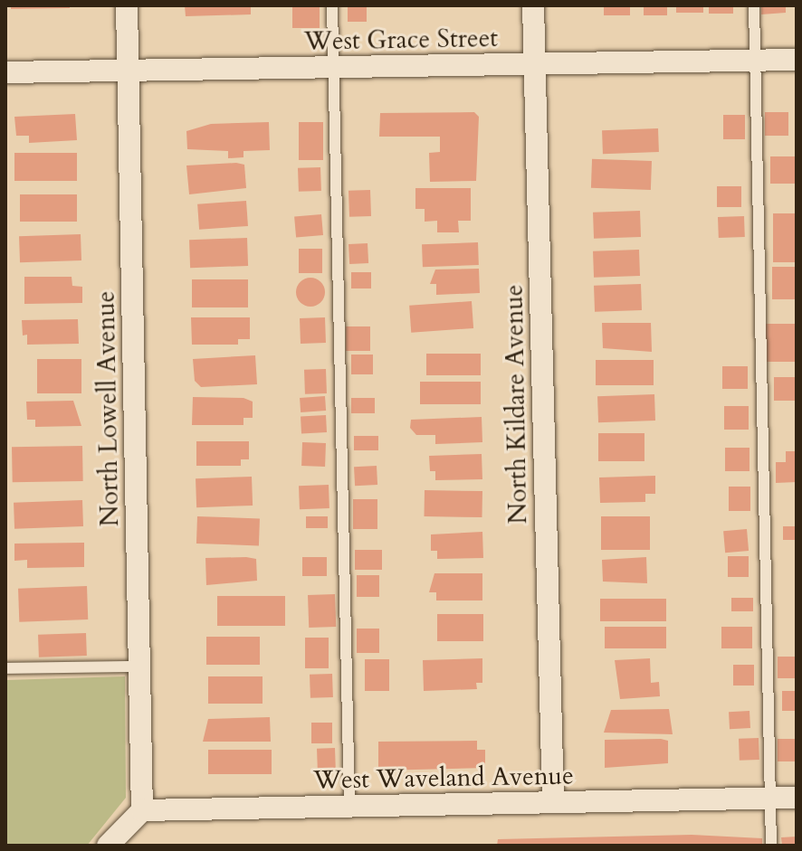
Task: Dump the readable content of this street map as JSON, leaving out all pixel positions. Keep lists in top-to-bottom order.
{
  "streets": {
    "street": [
      "West Grace Street",
      "North Kildare Avenue",
      "North Lowell Avenue",
      "West Waveland Avenue"
    ]
  },
  "crossings": [
    ["West Grace Street", "North Kildare Avenue"],
    ["West Grace Street", "North Lowell Avenue"],
    ["North Kildare Avenue", "West Waveland Avenue"],
    ["North Lowell Avenue", "West Waveland Avenue"]
  ]
}
